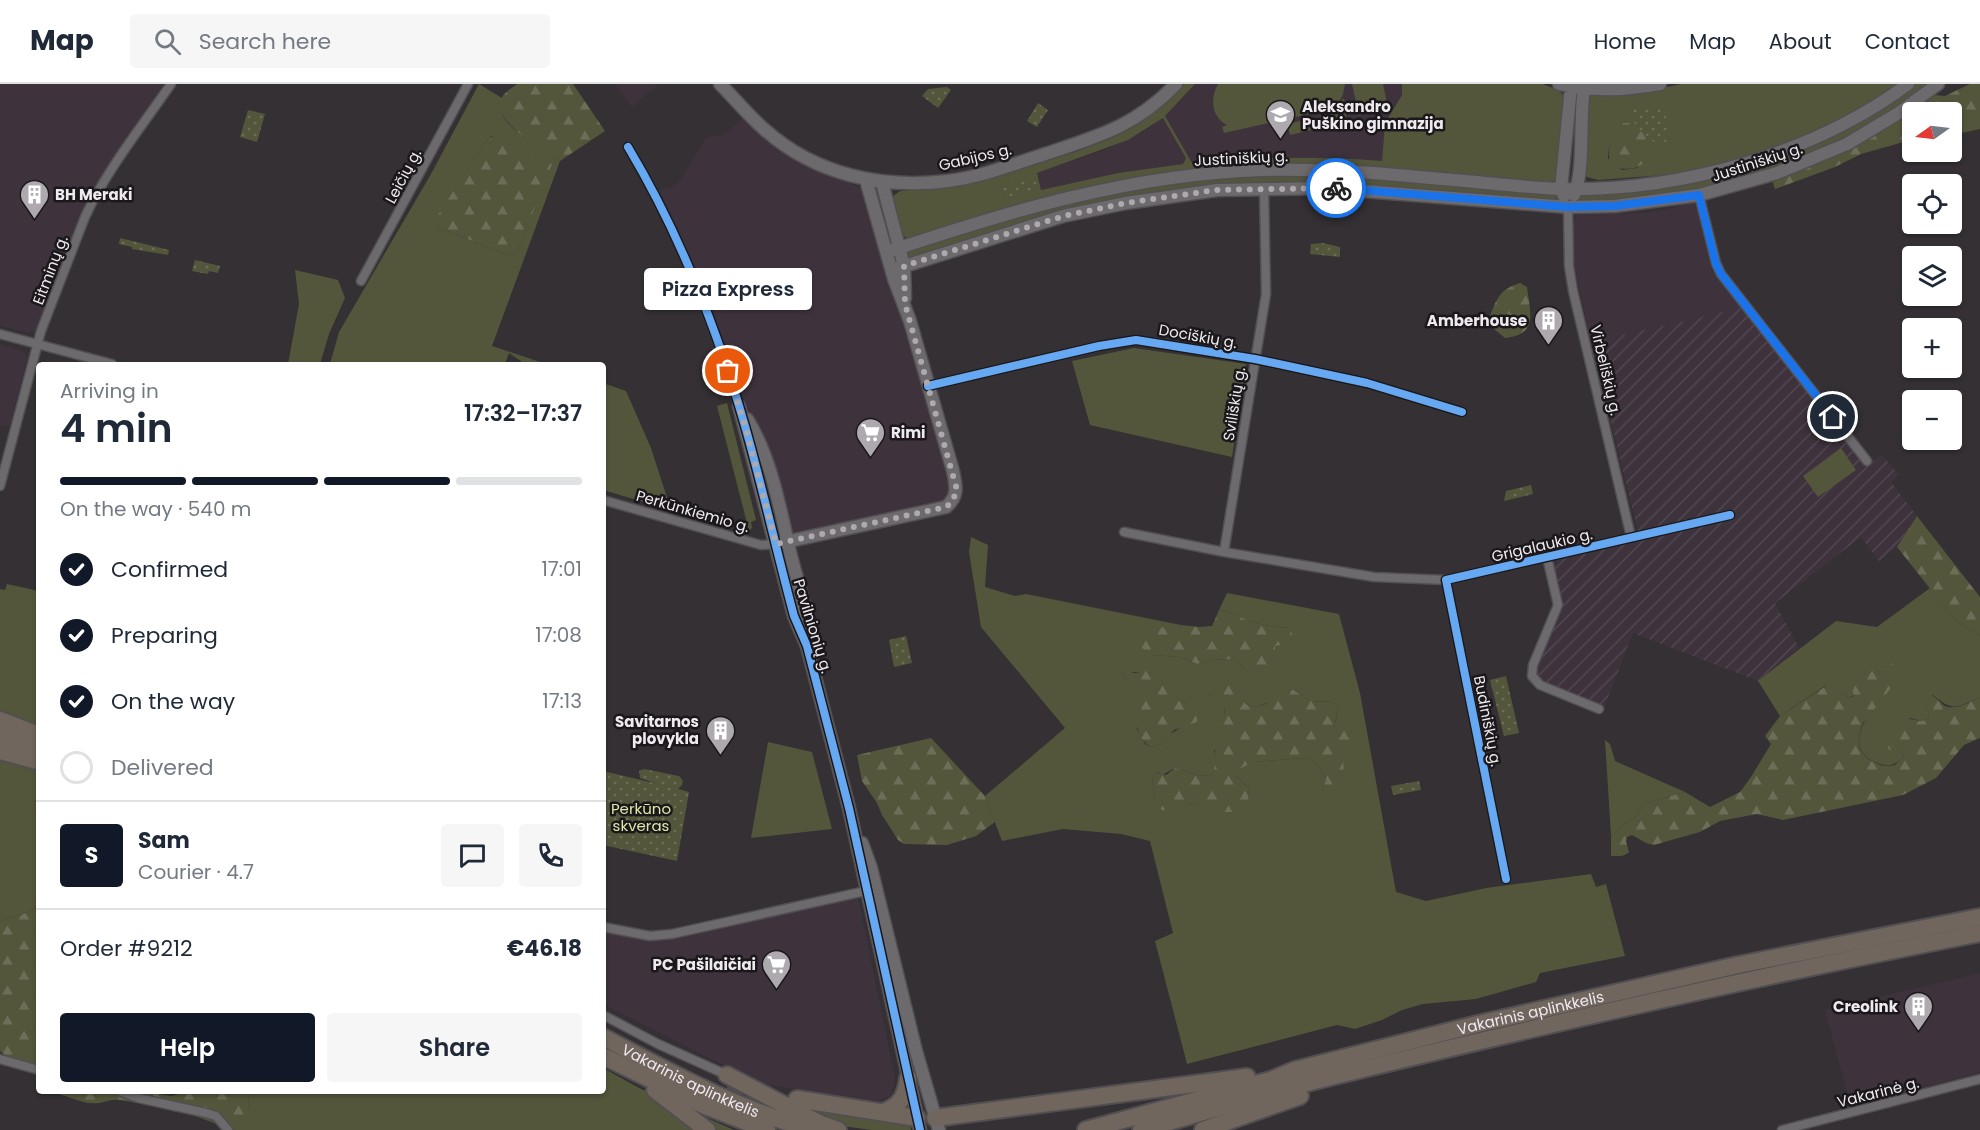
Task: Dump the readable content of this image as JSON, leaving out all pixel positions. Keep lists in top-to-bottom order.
{
  "streets": {
    "highway": ["Vakarinis aplinkkelis"],
    "street": [
      "Gabijos g.",
      "Justiniškių g.",
      "Leičių g.",
      "Eitminų g.",
      "Dociškių g.",
      "Virbeliškių g.",
      "Sviliškių g.",
      "Perkūnkiemio g.",
      "Grigalaukio g.",
      "Pavilnionių g.",
      "Budiniškių g.",
      "Vakarinė g."
    ]
  },
  "crossings": [
    ["Justiniškių g.", "Virbeliškių g."],
    ["Justiniškių g.", "Sviliškių g."],
    ["Dociškių g.", "Sviliškių g."],
    ["Virbeliškių g.", "Grigalaukio g."],
    ["Perkūnkiemio g.", "Pavilnionių g."],
    ["Grigalaukio g.", "Budiniškių g."]
  ],
  "parks": ["Perkūno skveras"],
  "places": {
    "school or university": ["Aleksandro Puškino gimnazija"],
    "building": [
      "BH Meraki",
      "Amberhouse",
      "Savitarnos plovykla",
      "Creolink"
    ],
    "other": ["Pizza Express"],
    "supermarket": ["Rimi", "PC Pašilaičiai"]
  },
  "north": "left",
  "page": {
    "header": "Map",
    "search": "Search here",
    "nav": [
      "Home",
      "Map",
      "About",
      "Contact"
    ],
    "map_buttons": ["+", "−"],
    "bubble": "Pizza Express",
    "heading": ["4 min", "Arriving in", "17:32–17:37"],
    "panel": [
      "Sam",
      "Courier · 4.7",
      "Order #9212",
      "€46.18"
    ],
    "bar": "On the way · 540 m",
    "list": [
      ["Confirmed", "17:01"],
      ["Preparing", "17:08"],
      ["On the way", "17:13"],
      "Delivered"
    ],
    "round": "S",
    "buttons": ["Help", "Share"]
  }
}
